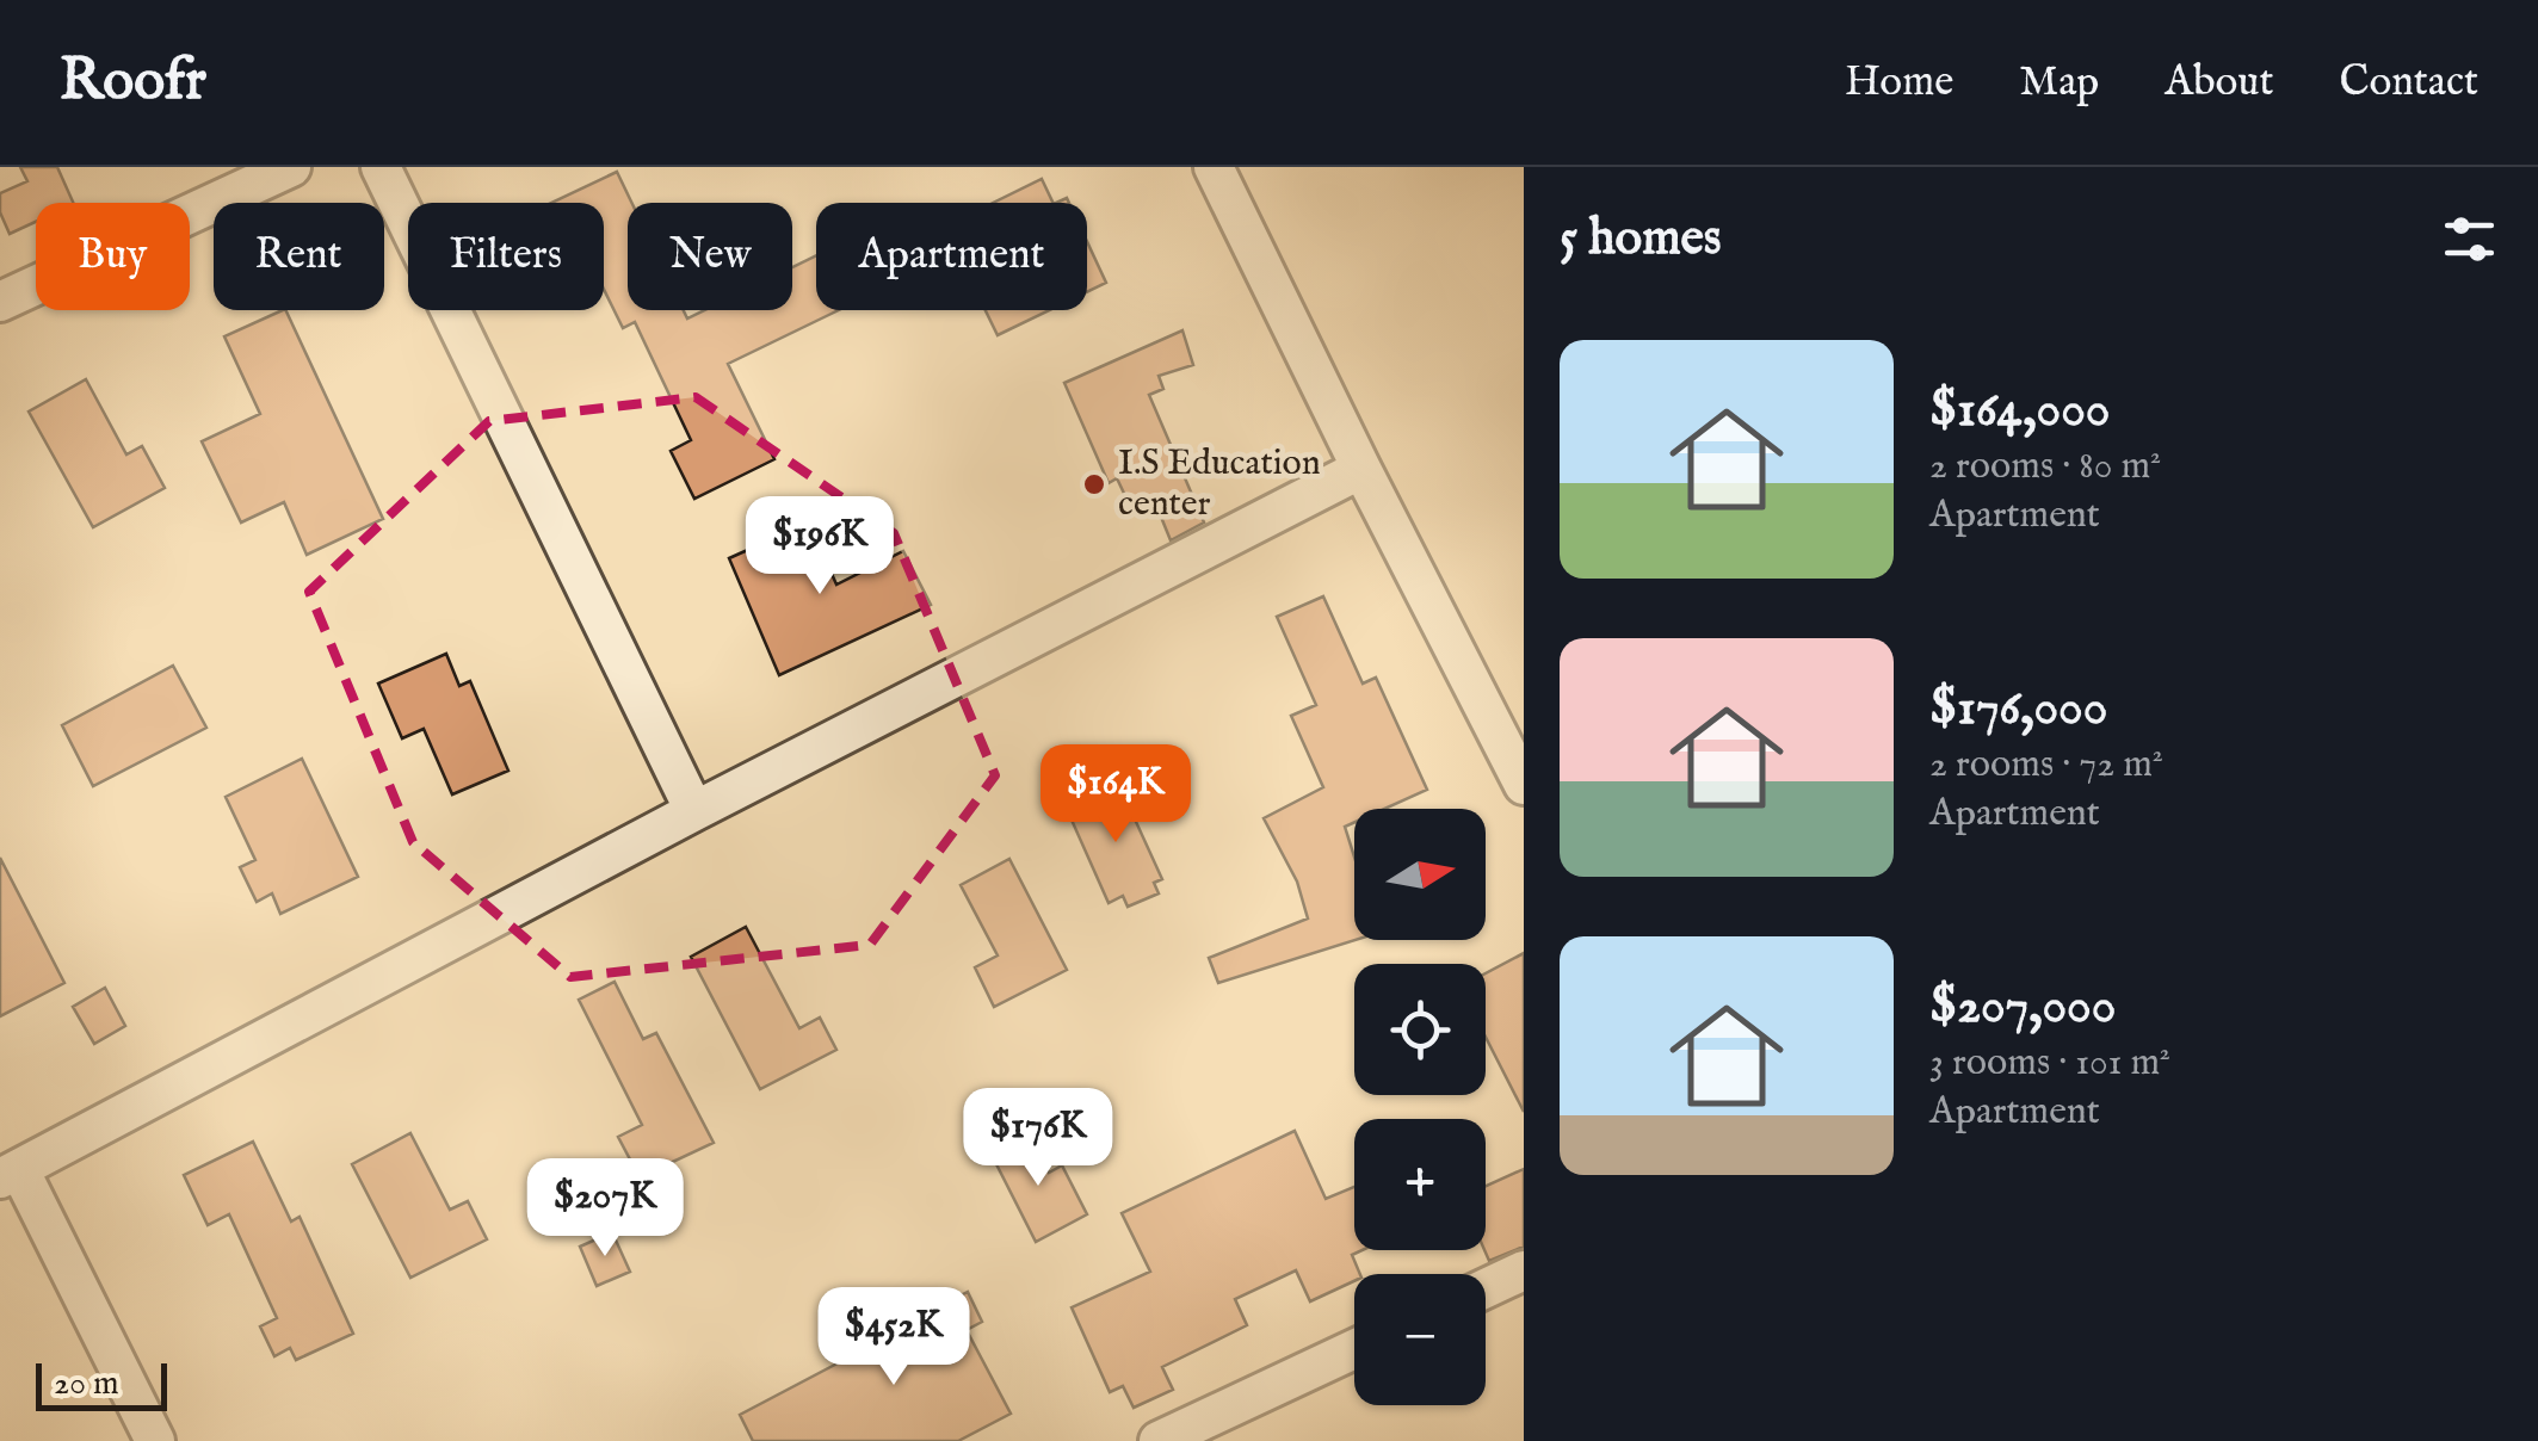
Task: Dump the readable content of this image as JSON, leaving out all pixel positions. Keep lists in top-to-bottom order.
{
  "places": ["I.S Education center"],
  "scale_bar": "20 m",
  "north": "right",
  "page": {
    "header": "Roofr",
    "nav": [
      "Home",
      "Map",
      "About",
      "Contact"
    ],
    "heading": "5 homes",
    "chip": [
      "Buy",
      "Rent",
      "Filters",
      "New",
      "Apartment"
    ],
    "list": [
      {
        "name": "$164,000",
        "note": "2 rooms · 80 m² · Apartment"
      },
      {
        "name": "$176,000",
        "note": "2 rooms · 72 m² · Apartment"
      },
      {
        "name": "$207,000",
        "note": "3 rooms · 101 m² · Apartment"
      }
    ],
    "price": [
      "$196K",
      "$164K",
      "$176K",
      "$207K",
      "$452K"
    ],
    "map_buttons": ["+", "−"],
    "scale": "20 m"
  }
}
